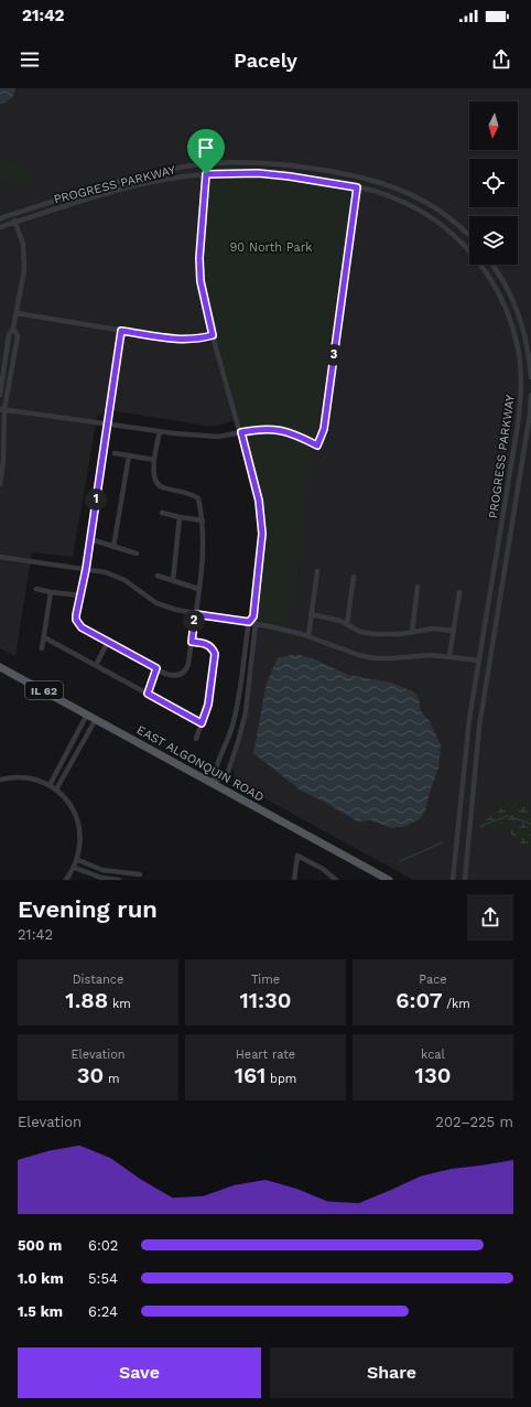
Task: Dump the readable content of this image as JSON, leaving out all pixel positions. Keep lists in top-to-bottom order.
{
  "streets": {
    "main road": ["IL 62", "EAST ALGONQUIN ROAD"],
    "street": ["PROGRESS PARKWAY"]
  },
  "parks": ["90 North Park"],
  "north": "bottom",
  "page": {
    "status": "21:42",
    "header": "Pacely",
    "pins": ["3", "1", "2"],
    "heading": ["Evening run", "21:42"],
    "stats": [
      ["Distance", "1.88 km"],
      ["Time", "11:30"],
      ["Pace", "6:07 /km"],
      ["Elevation", "30 m"],
      ["Heart rate", "161 bpm"],
      ["kcal", "130"]
    ],
    "chart": ["Elevation", "202–225 m"],
    "list": [
      {
        "name": "500 m",
        "note": "6:02"
      },
      {
        "name": "1.0 km",
        "note": "5:54"
      },
      {
        "name": "1.5 km",
        "note": "6:24"
      }
    ],
    "buttons": ["Save", "Share"]
  }
}
